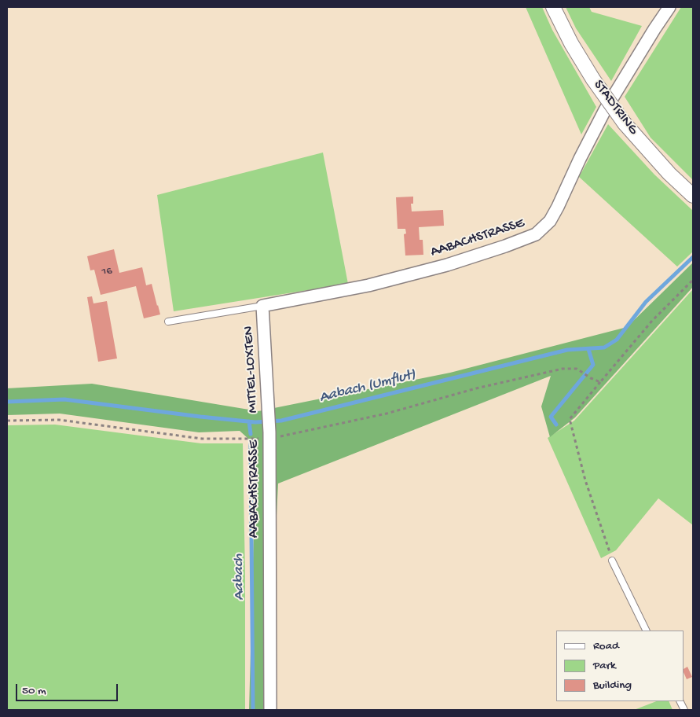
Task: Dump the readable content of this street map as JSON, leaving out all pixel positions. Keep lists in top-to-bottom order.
{
  "streets": {
    "street": ["STADTRING", "AABACHSTRASSE", "MITTEL-LOXTEN"]
  },
  "crossings": [
    ["AABACHSTRASSE", "MITTEL-LOXTEN"]
  ],
  "water": ["Aabach (Umflut)", "Aabach"],
  "house_numbers": ["16"],
  "legend": ["Road", "Park", "Building"],
  "scale_bar": "50 m"
}
